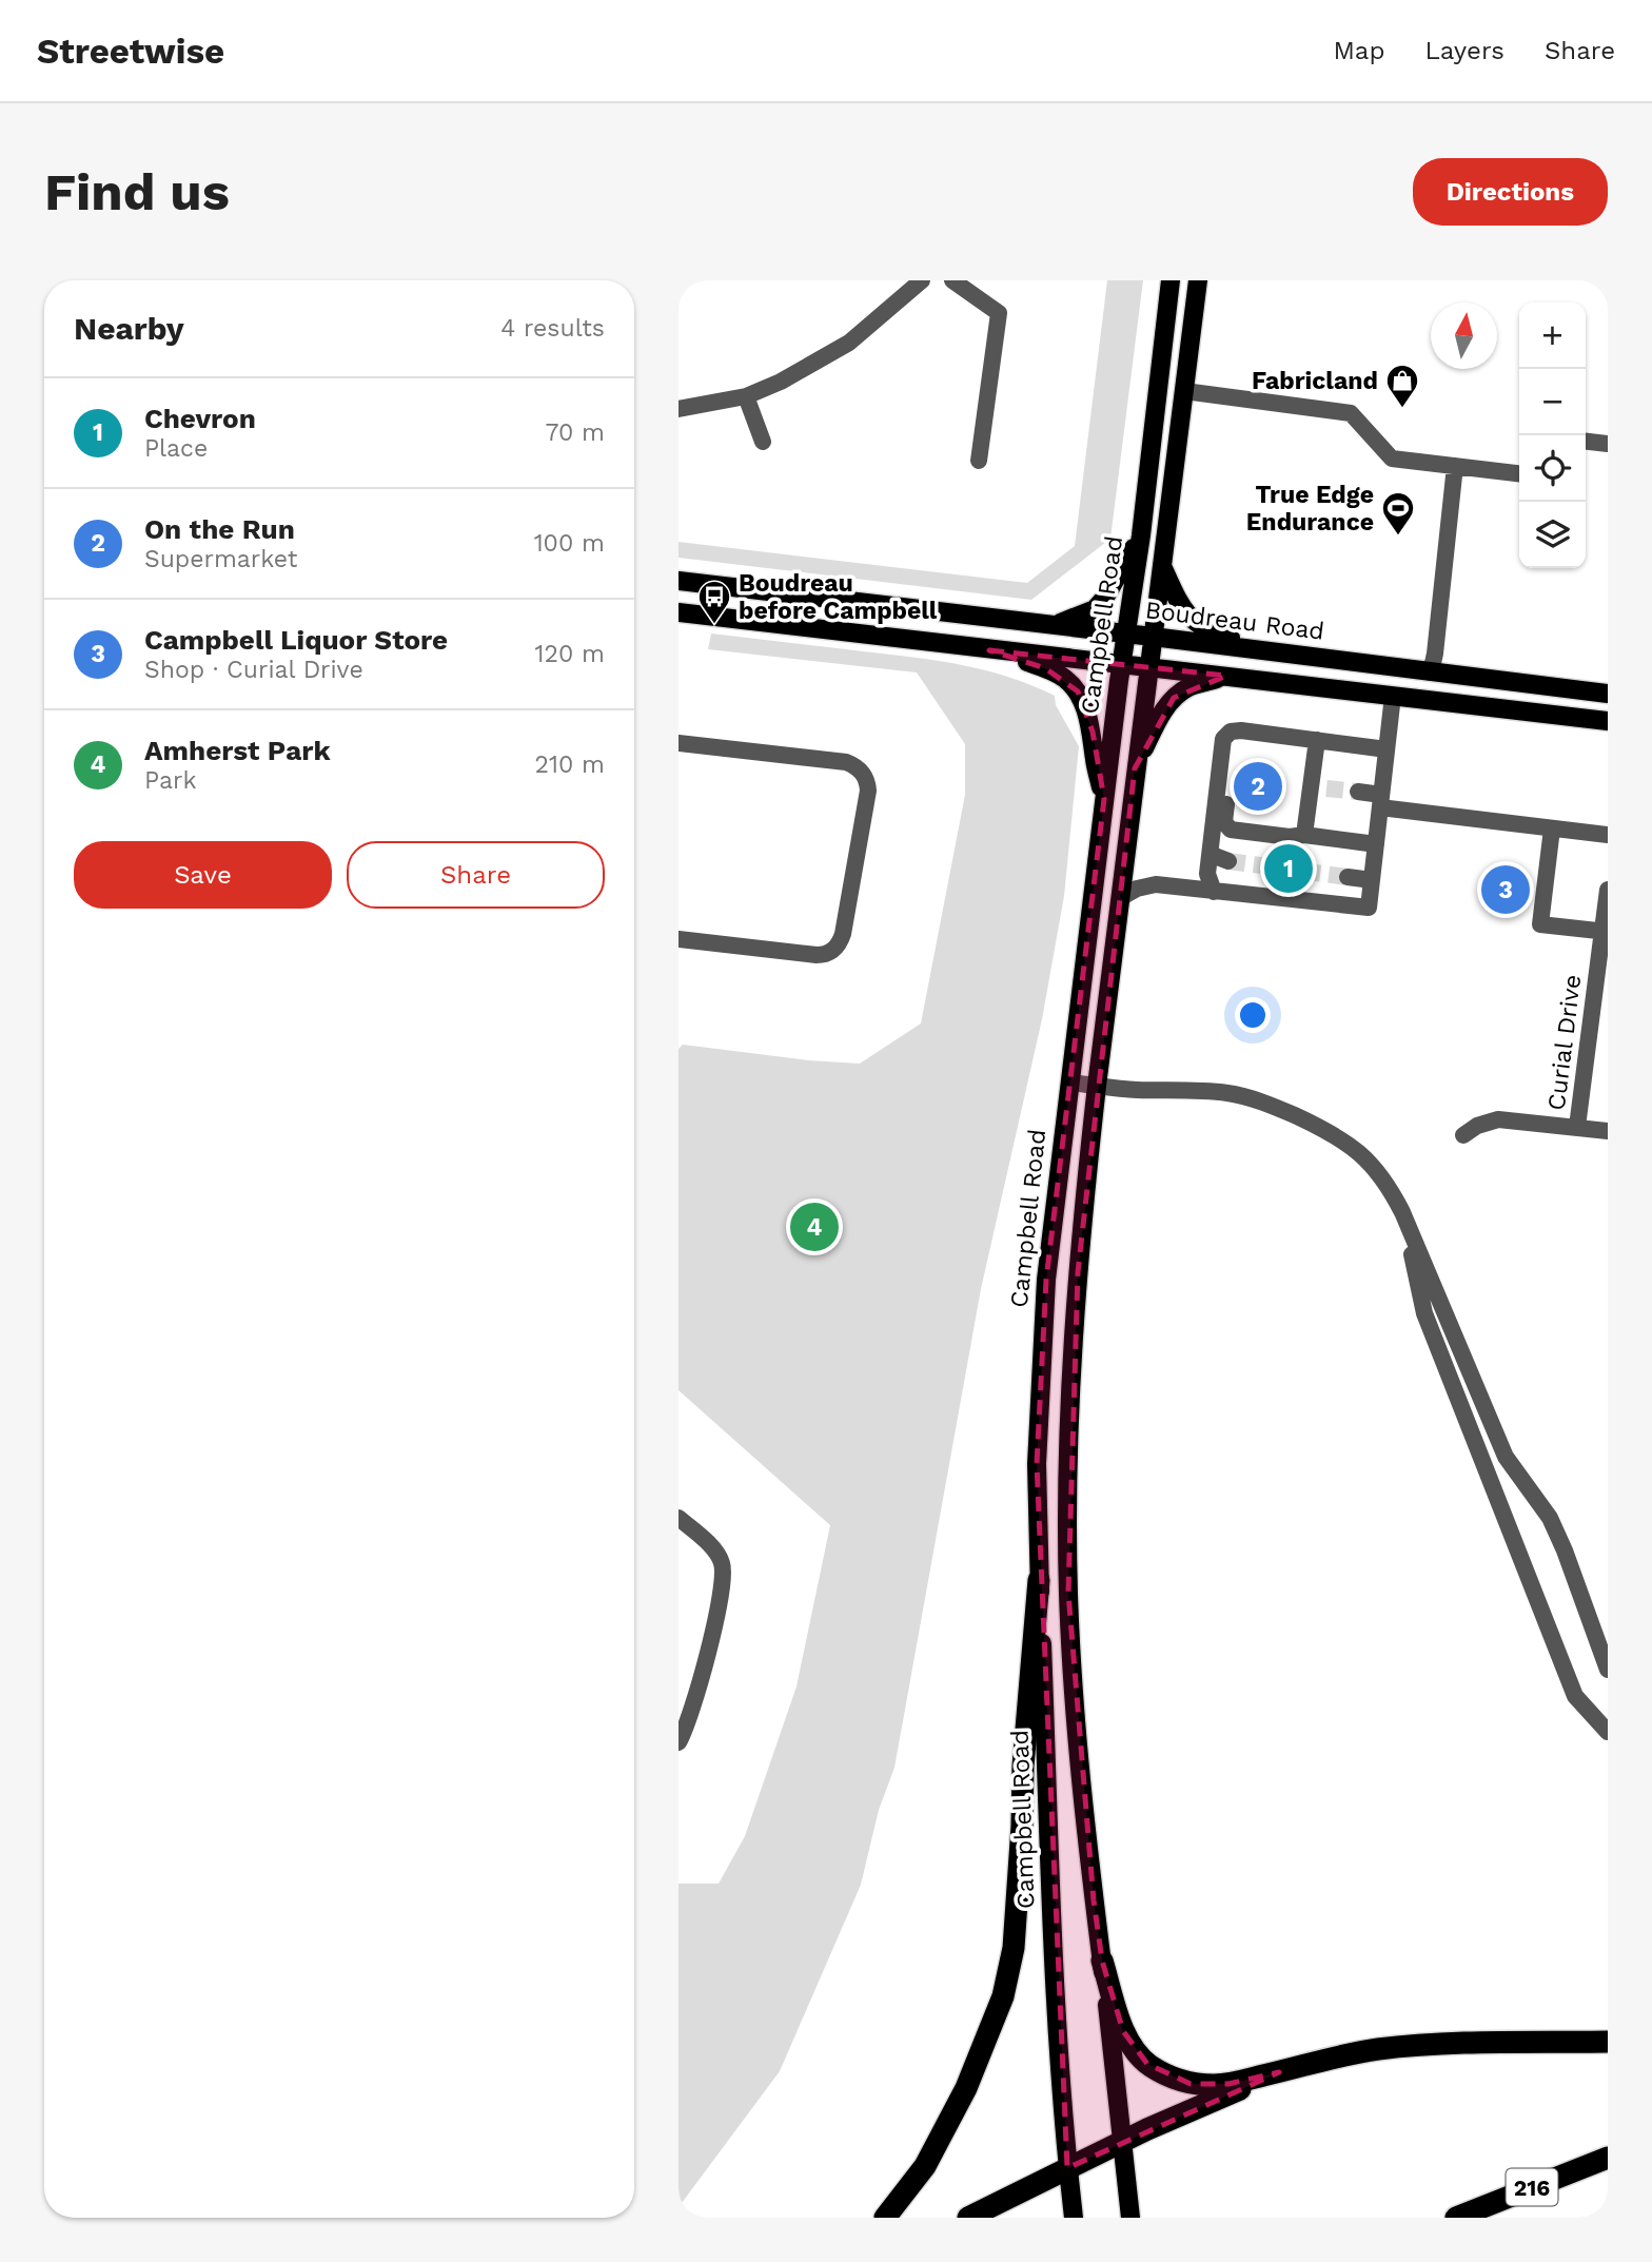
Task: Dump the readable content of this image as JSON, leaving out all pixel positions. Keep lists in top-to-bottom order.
{
  "streets": {
    "highway": ["216"],
    "main road": ["Boudreau Road", "Campbell Road"],
    "street": ["Curial Drive"]
  },
  "crossings": [
    ["Boudreau Road", "Campbell Road"]
  ],
  "places": {
    "shop": ["Fabricland"],
    "sports": ["True Edge Endurance"],
    "bus stop": ["Boudreau before Campbell"]
  },
  "north": "top",
  "page": {
    "header": "Streetwise",
    "nav": ["Map", "Layers", "Share"],
    "buttons": [
      "Directions",
      ["Save", "Share"]
    ],
    "title": "Find us",
    "heading": ["Nearby", "4 results"],
    "map_buttons": ["+", "−"],
    "list": [
      {
        "mark": "1",
        "name": "Chevron",
        "note": "Place",
        "value": "70 m"
      },
      {
        "mark": "2",
        "name": "On the Run",
        "note": "Supermarket",
        "value": "100 m"
      },
      {
        "mark": "3",
        "name": "Campbell Liquor Store",
        "note": "Shop · Curial Drive",
        "value": "120 m"
      },
      {
        "mark": "4",
        "name": "Amherst Park",
        "note": "Park",
        "value": "210 m"
      }
    ],
    "pins": [
      "2",
      "1",
      "3",
      "4"
    ]
  }
}
